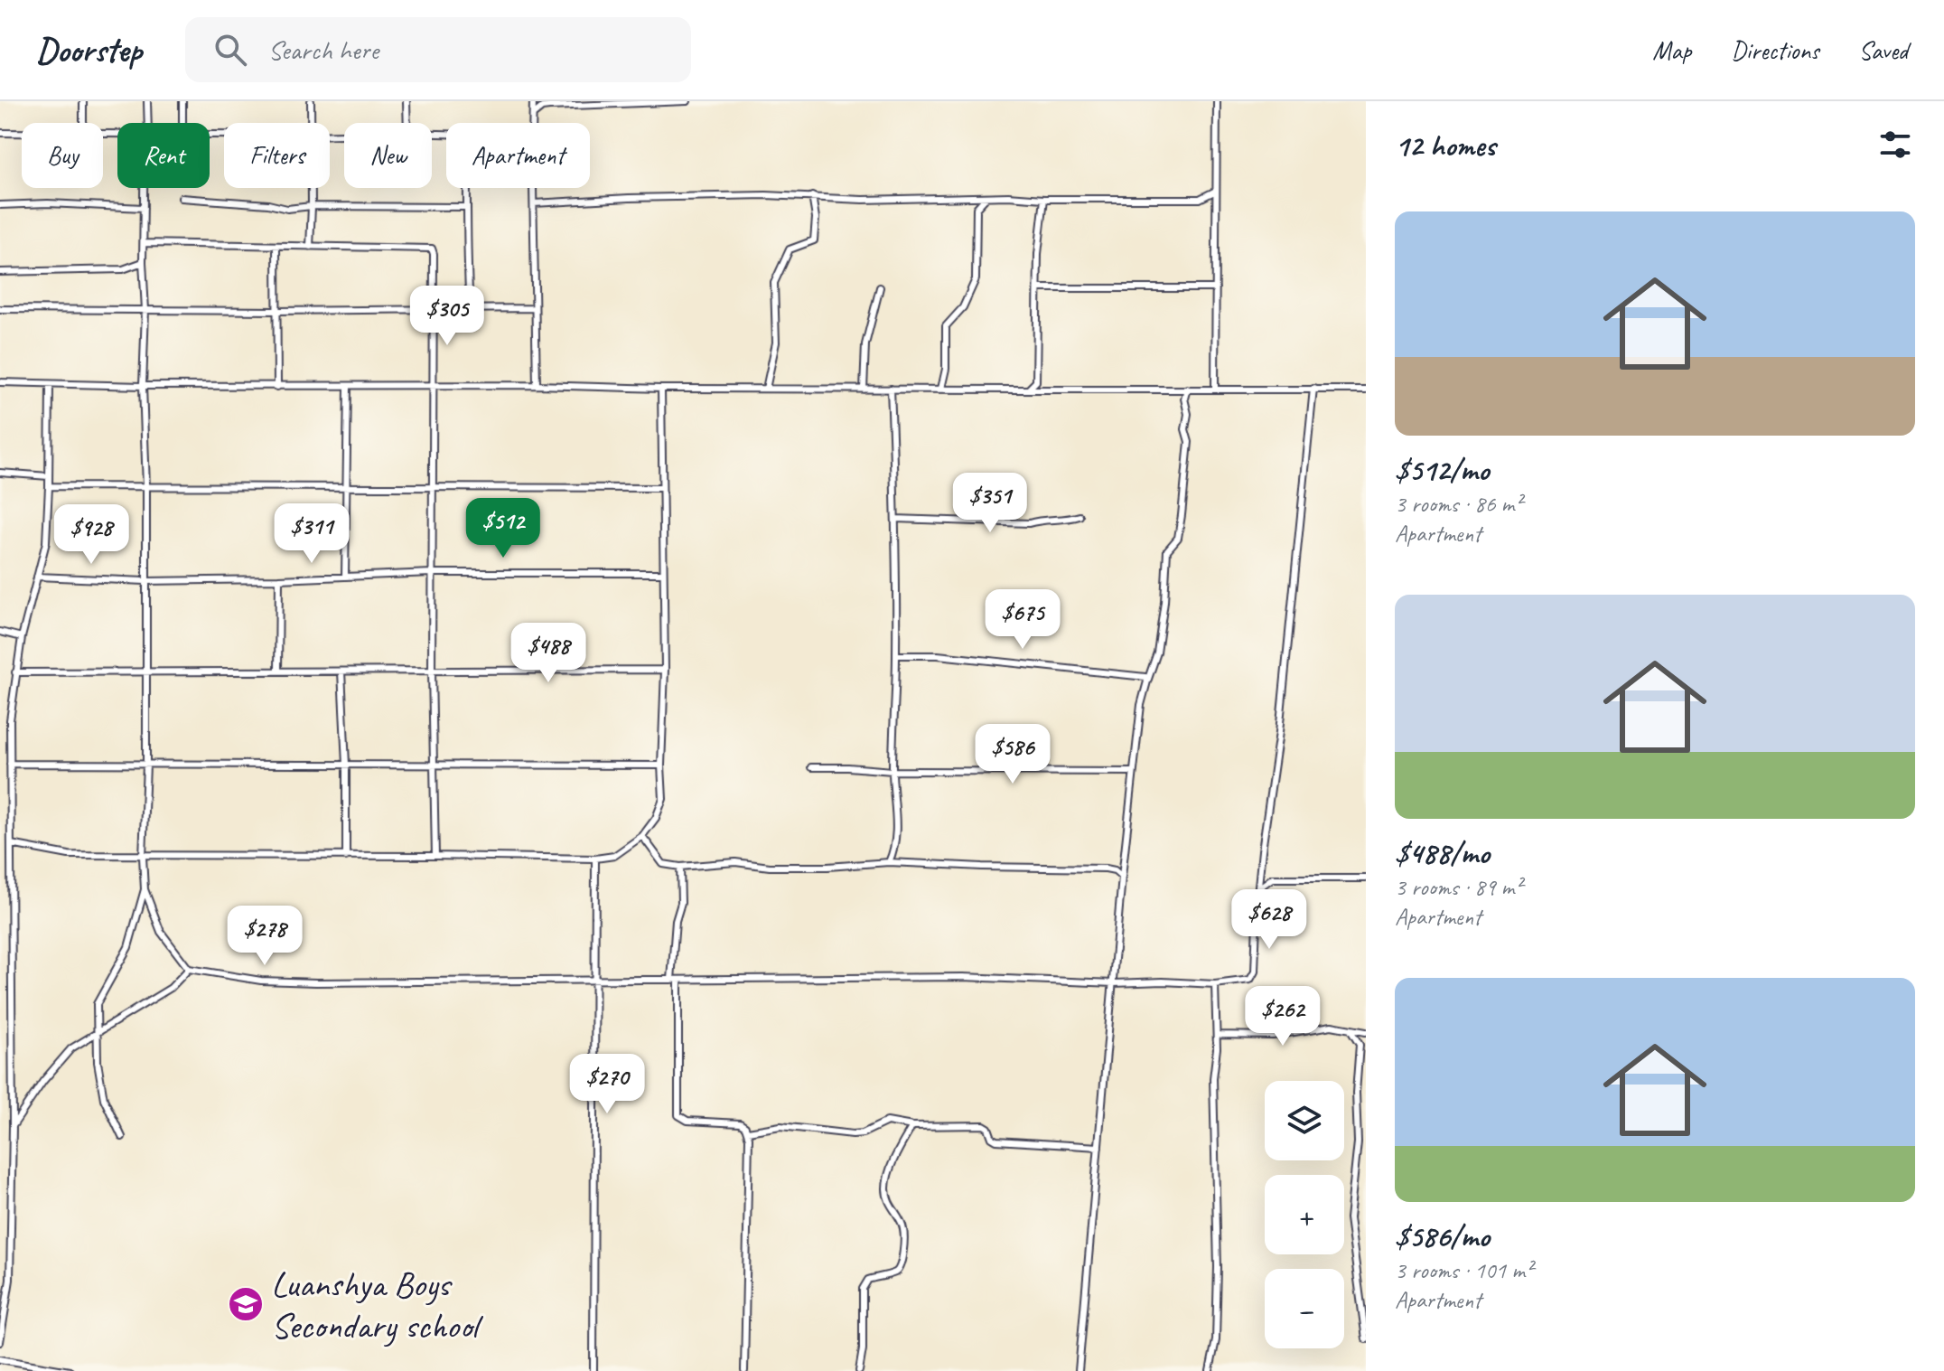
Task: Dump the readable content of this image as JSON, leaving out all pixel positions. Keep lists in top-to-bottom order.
{
  "places": {
    "school or university": ["Luanshya Boys Secondary school"]
  },
  "page": {
    "header": "Doorstep",
    "search": "Search here",
    "nav": ["Map", "Directions", "Saved"],
    "heading": "12 homes",
    "chip": [
      "Buy",
      "Rent",
      "Filters",
      "New",
      "Apartment"
    ],
    "list": [
      {
        "name": "$512/mo",
        "note": "3 rooms · 86 m² · Apartment"
      },
      {
        "name": "$488/mo",
        "note": "3 rooms · 89 m² · Apartment"
      },
      {
        "name": "$586/mo",
        "note": "3 rooms · 101 m² · Apartment"
      }
    ],
    "price": [
      "$305",
      "$351",
      "$512",
      "$311",
      "$928",
      "$675",
      "$488",
      "$586",
      "$628",
      "$278",
      "$262",
      "$270"
    ],
    "map_buttons": ["+", "−"]
  }
}
